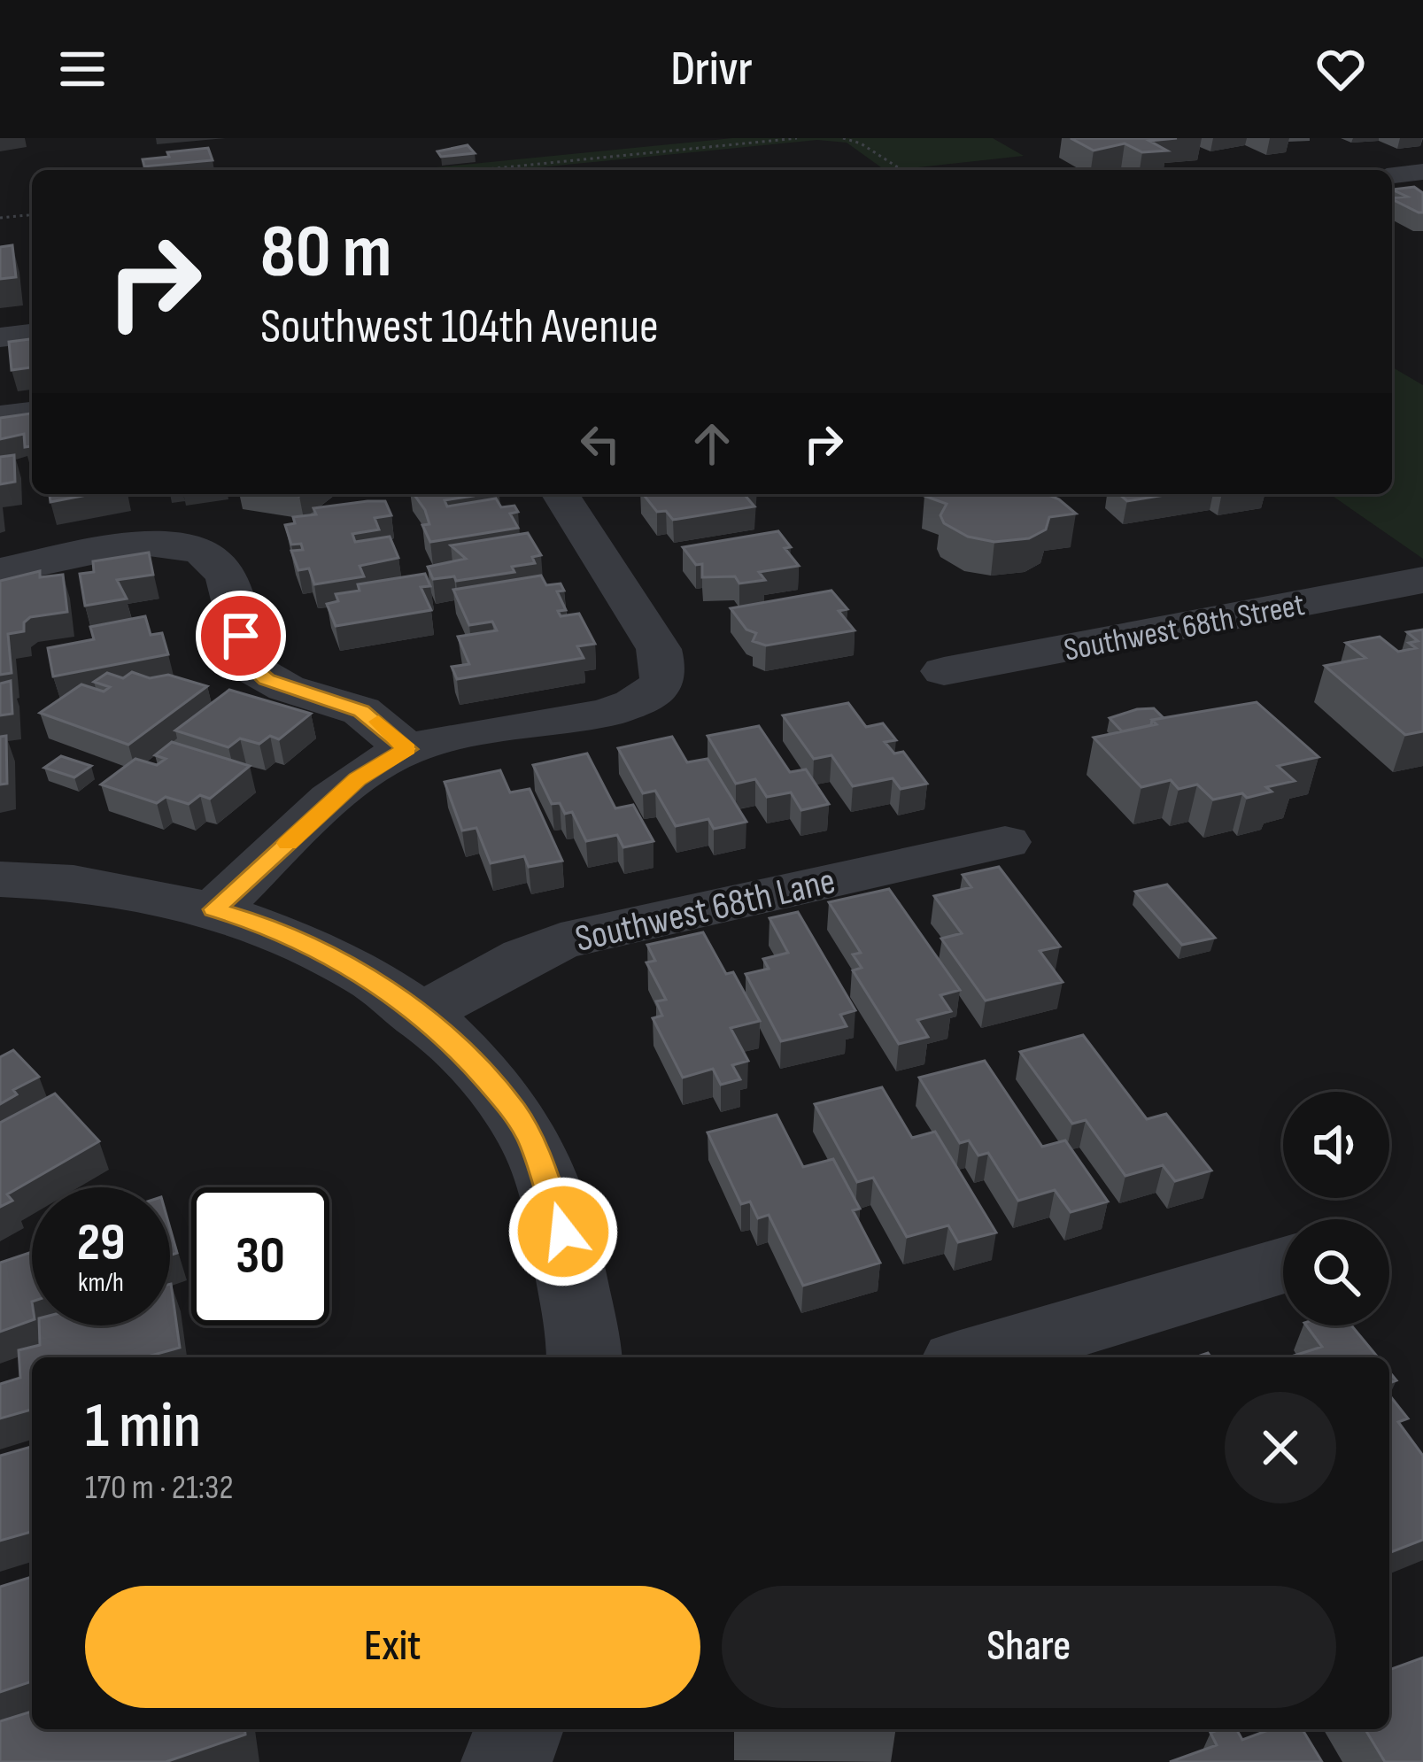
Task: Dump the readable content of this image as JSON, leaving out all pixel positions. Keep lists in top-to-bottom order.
{
  "streets": {
    "street": ["Southwest 68th Street", "Southwest 68th Lane"]
  },
  "page": {
    "header": "Drivr",
    "turn": ["80 m", "Southwest 104th Avenue"],
    "speed": "29 km/h",
    "limit": "30",
    "heading": ["1 min", "170 m · 21:32"],
    "buttons": ["Exit", "Share"]
  }
}
